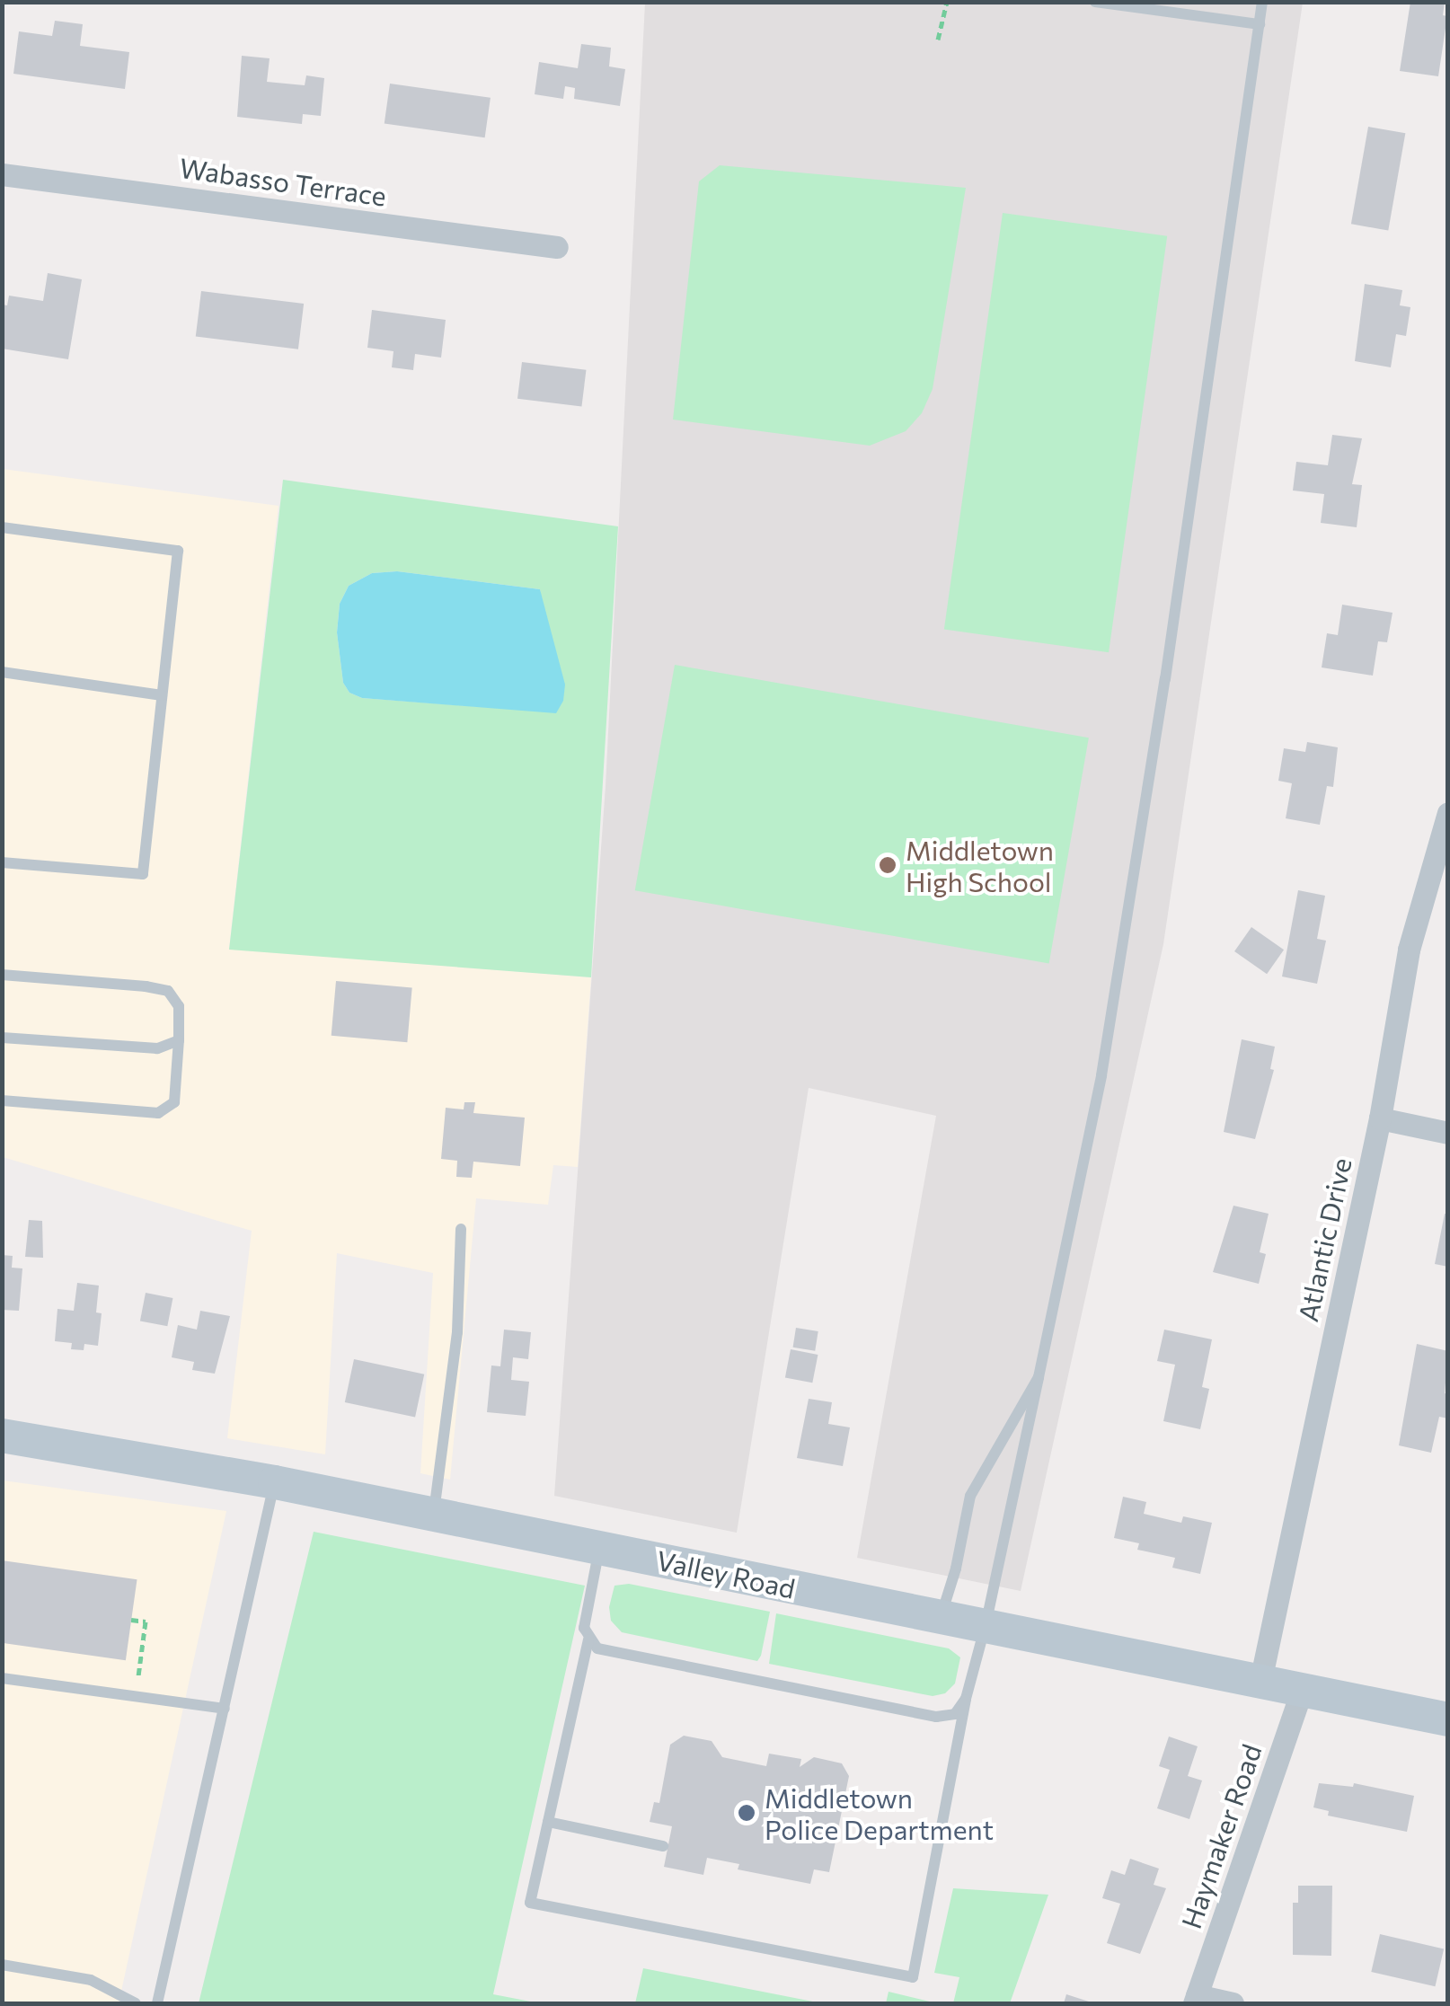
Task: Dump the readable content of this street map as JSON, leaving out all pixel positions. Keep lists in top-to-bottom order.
{
  "streets": {
    "main road": ["Valley Road"],
    "street": ["Wabasso Terrace", "Atlantic Drive", "Haymaker Road"]
  },
  "crossings": [
    ["Atlantic Drive", "Valley Road"],
    ["Valley Road", "Haymaker Road"]
  ],
  "places": ["Middletown High School", "Middletown Police Department"]
}
